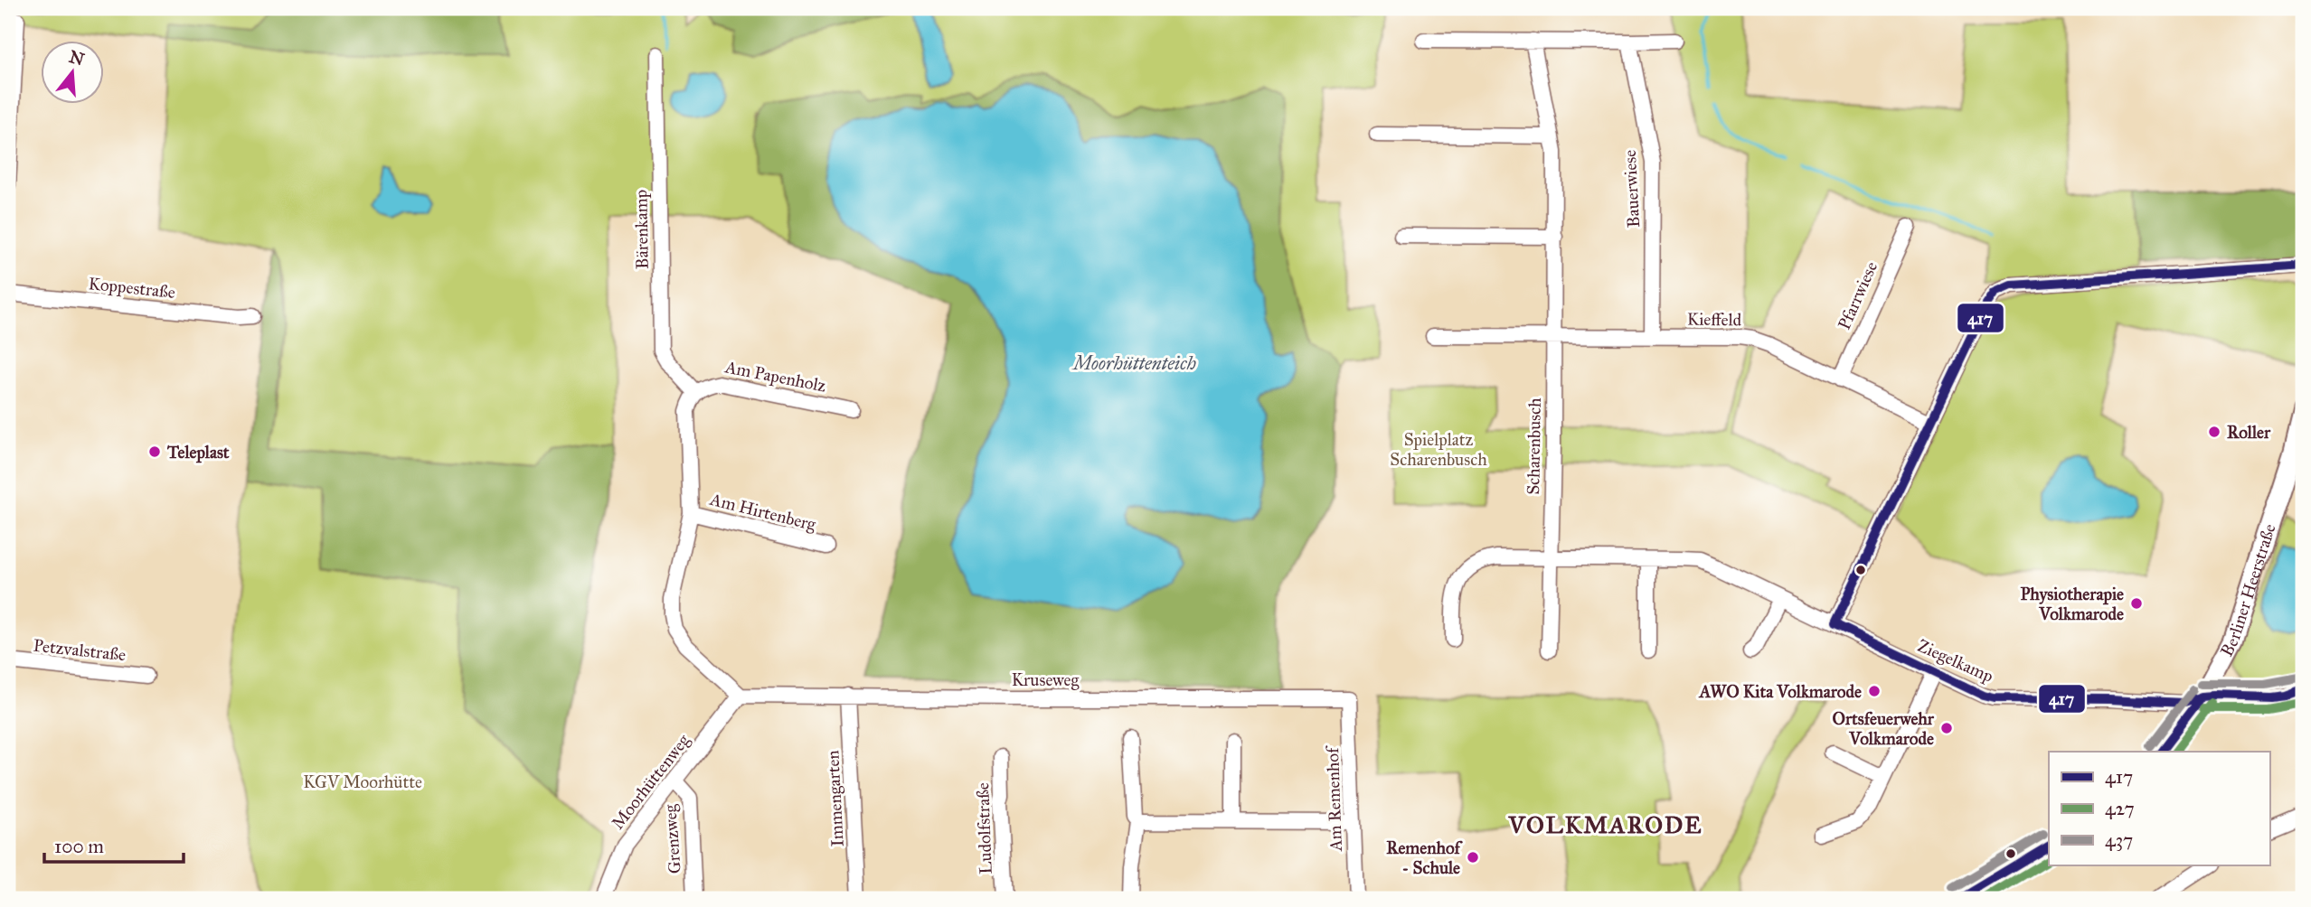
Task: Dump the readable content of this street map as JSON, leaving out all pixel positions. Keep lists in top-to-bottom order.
{
  "streets": {
    "main road": ["Berliner Heerstraße"],
    "street": [
      "Bauerwiese",
      "Bärenkamp",
      "Koppestraße",
      "Pfarrwiese",
      "Kieffeld",
      "Am Papenholz",
      "Scharenbusch",
      "Am Hirtenberg",
      "Petzvalstraße",
      "Ziegelkamp",
      "Kruseweg",
      "Moorhüttenweg",
      "Immengarten",
      "Am Remenhof",
      "Ludolfstraße",
      "Grenzweg"
    ]
  },
  "crossings": [
    ["Bauerwiese", "Kieffeld"],
    ["Bärenkamp", "Am Papenholz"],
    ["Pfarrwiese", "Kieffeld"],
    ["Kieffeld", "Scharenbusch"],
    ["Scharenbusch", "Ziegelkamp"],
    ["Berliner Heerstraße", "Ziegelkamp"],
    ["Kruseweg", "Moorhüttenweg"],
    ["Kruseweg", "Immengarten"],
    ["Kruseweg", "Am Remenhof"],
    ["Moorhüttenweg", "Grenzweg"]
  ],
  "districts": ["VOLKMARODE"],
  "water": ["Moorhüttenteich"],
  "parks": ["Spielplatz Scharenbusch", "KGV Moorhütte"],
  "places": [
    "Roller",
    "Teleplast",
    "Physiotherapie Volkmarode",
    "AWO Kita Volkmarode",
    "Ortsfeuerwehr Volkmarode",
    "Remenhof - Schule"
  ],
  "lines": ["transit line 417", "transit line 437", "transit line 427"],
  "legend": ["417", "427", "437"],
  "scale_bar": "100 m",
  "north": "top"
}
